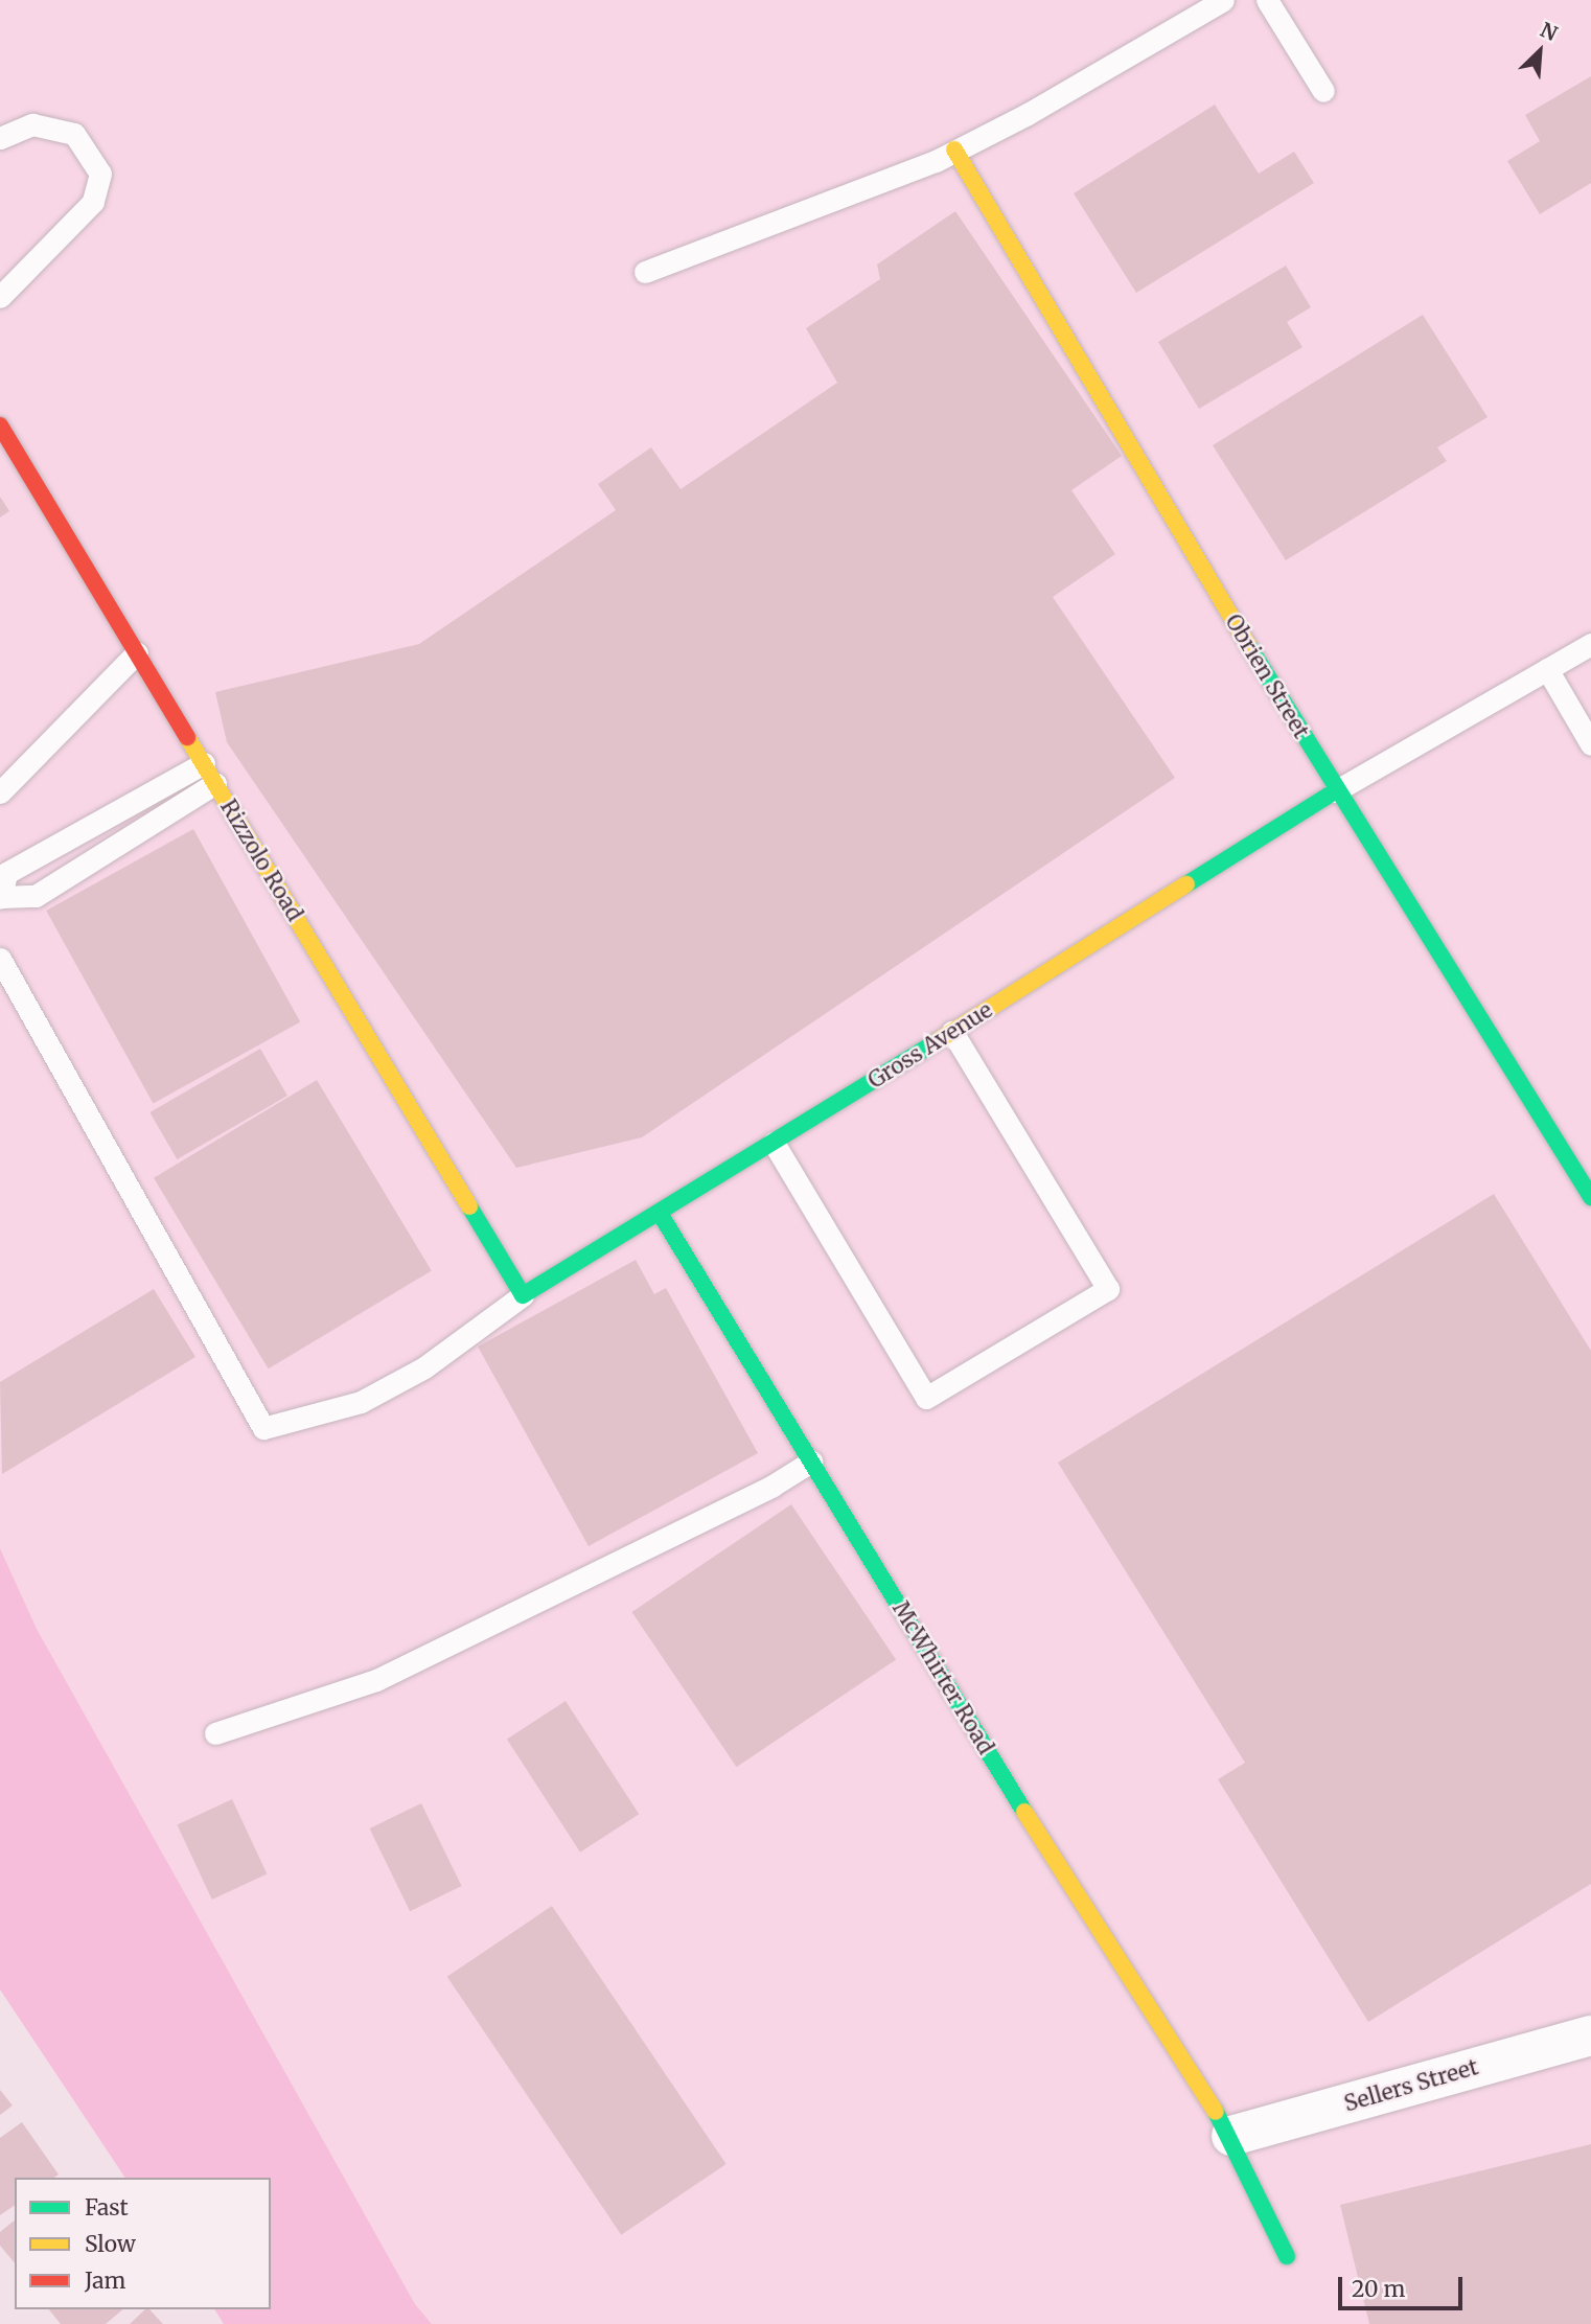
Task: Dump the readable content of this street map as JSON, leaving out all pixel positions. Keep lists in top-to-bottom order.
{
  "streets": {
    "street": [
      "Obrien Street",
      "Rizzolo Road",
      "Gross Avenue",
      "McWhirter Road",
      "Sellers Street"
    ]
  },
  "crossings": [
    ["Obrien Street", "Gross Avenue"],
    ["Rizzolo Road", "Gross Avenue"],
    ["Gross Avenue", "McWhirter Road"],
    ["McWhirter Road", "Sellers Street"]
  ],
  "legend": ["Fast", "Slow", "Jam"],
  "scale_bar": "20 m",
  "north": "top right"
}
